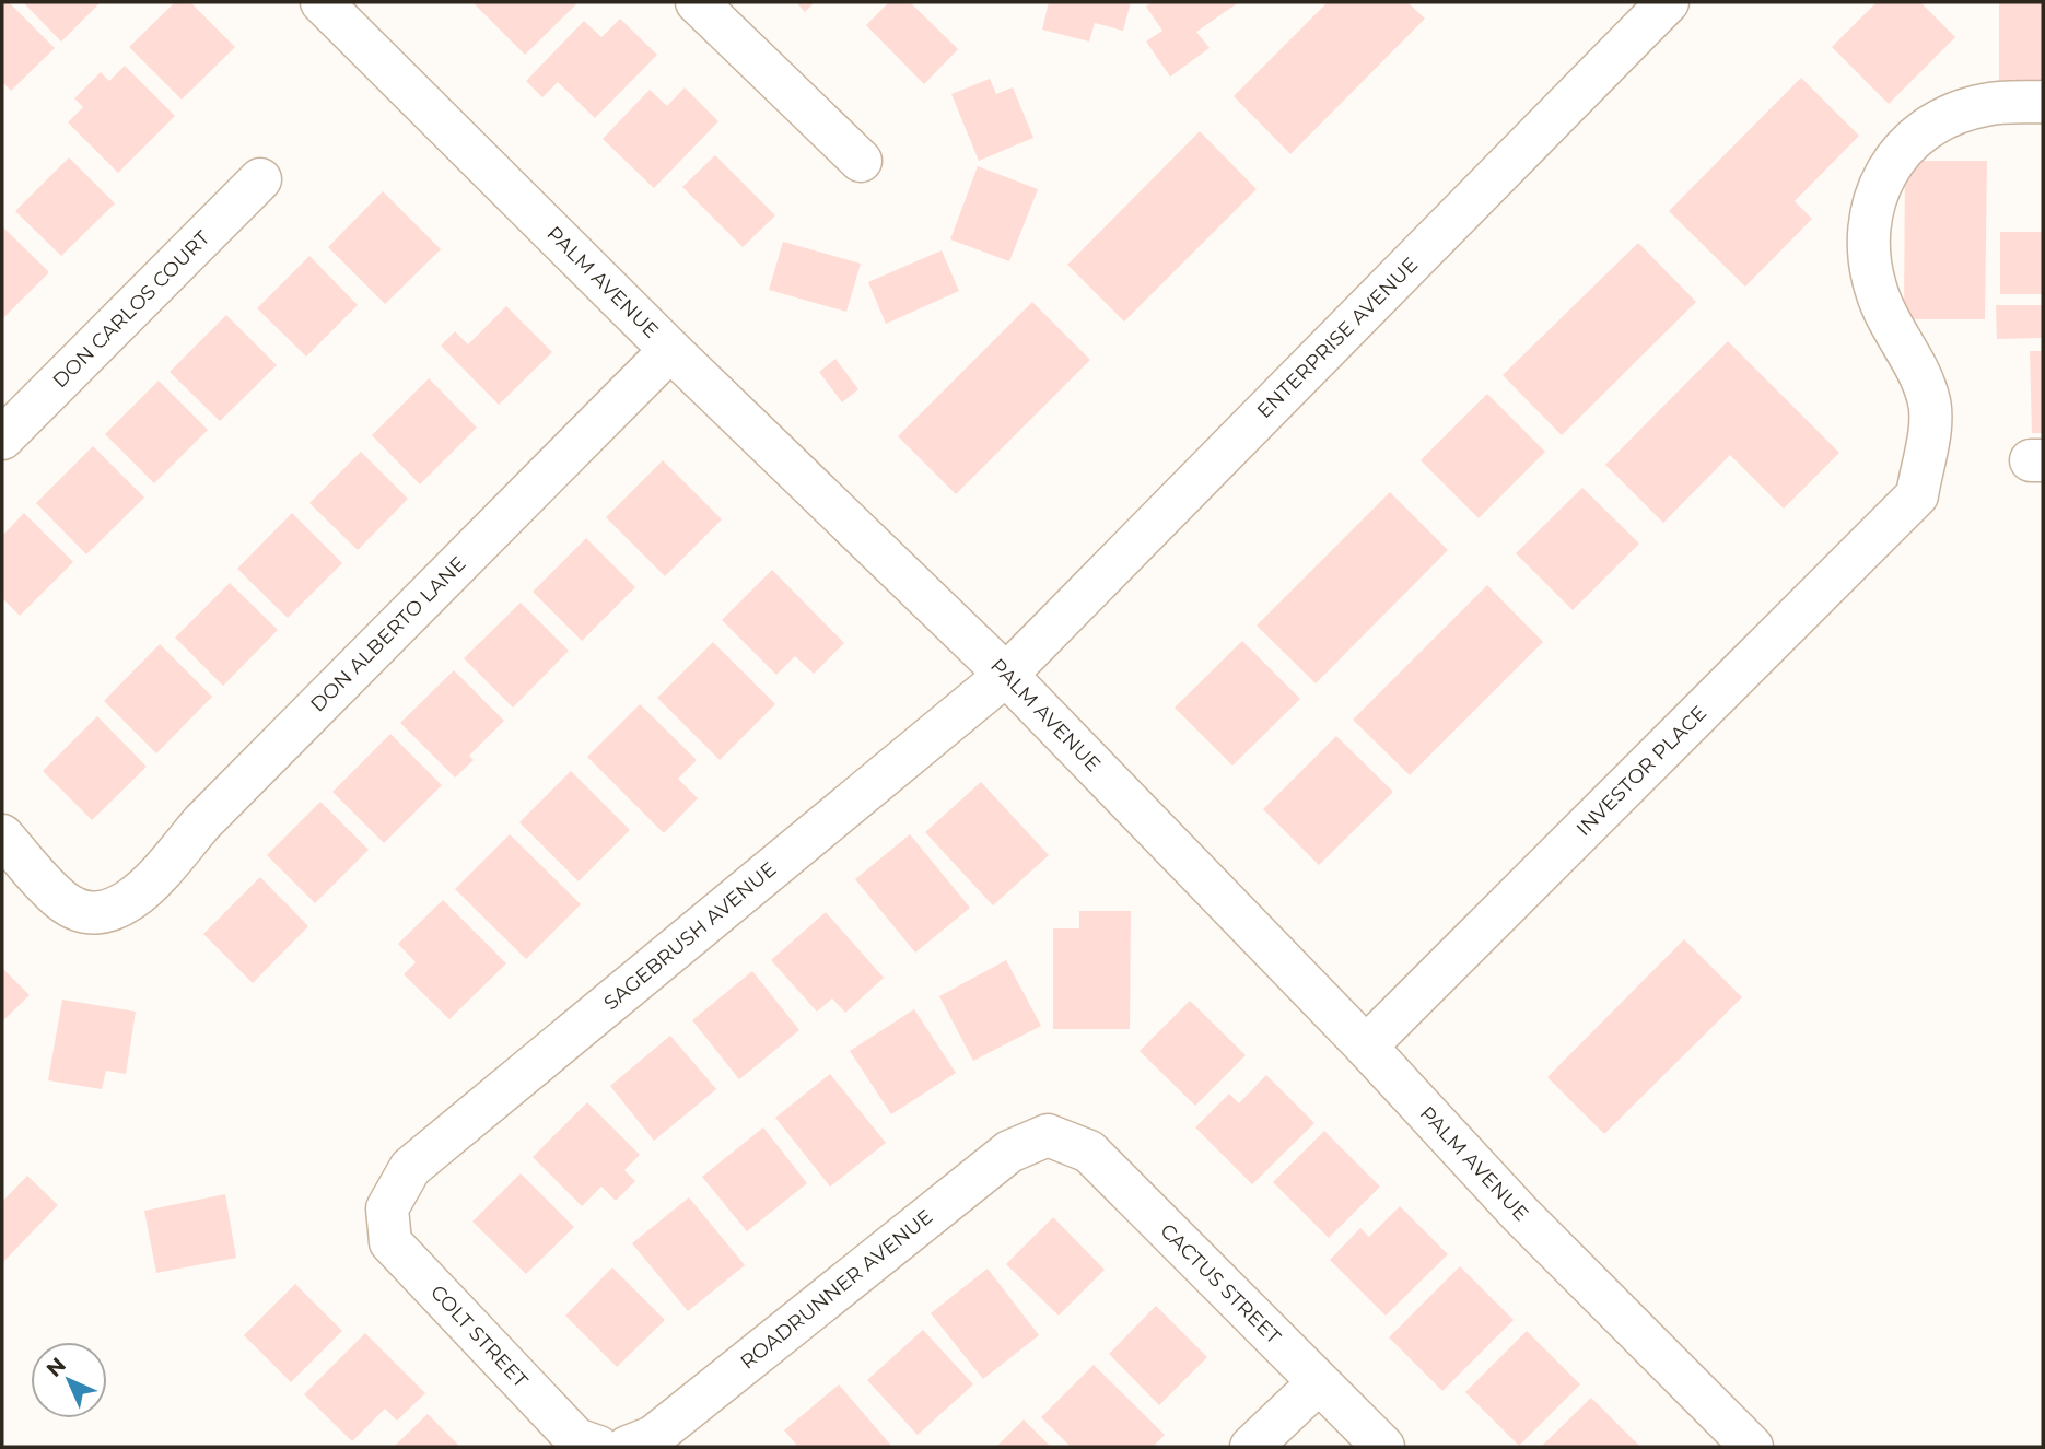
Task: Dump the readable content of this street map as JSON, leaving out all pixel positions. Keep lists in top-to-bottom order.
{
  "streets": {
    "street": [
      "PALM AVENUE",
      "DON CARLOS COURT",
      "ENTERPRISE AVENUE",
      "DON ALBERTO LANE",
      "INVESTOR PLACE",
      "SAGEBRUSH AVENUE",
      "CACTUS STREET",
      "ROADRUNNER AVENUE",
      "COLT STREET"
    ]
  },
  "crossings": [
    ["PALM AVENUE", "ENTERPRISE AVENUE"],
    ["PALM AVENUE", "DON ALBERTO LANE"],
    ["PALM AVENUE", "INVESTOR PLACE"],
    ["PALM AVENUE", "SAGEBRUSH AVENUE"],
    ["ENTERPRISE AVENUE", "SAGEBRUSH AVENUE"],
    ["SAGEBRUSH AVENUE", "COLT STREET"],
    ["CACTUS STREET", "ROADRUNNER AVENUE"]
  ],
  "north": "top left"
}
